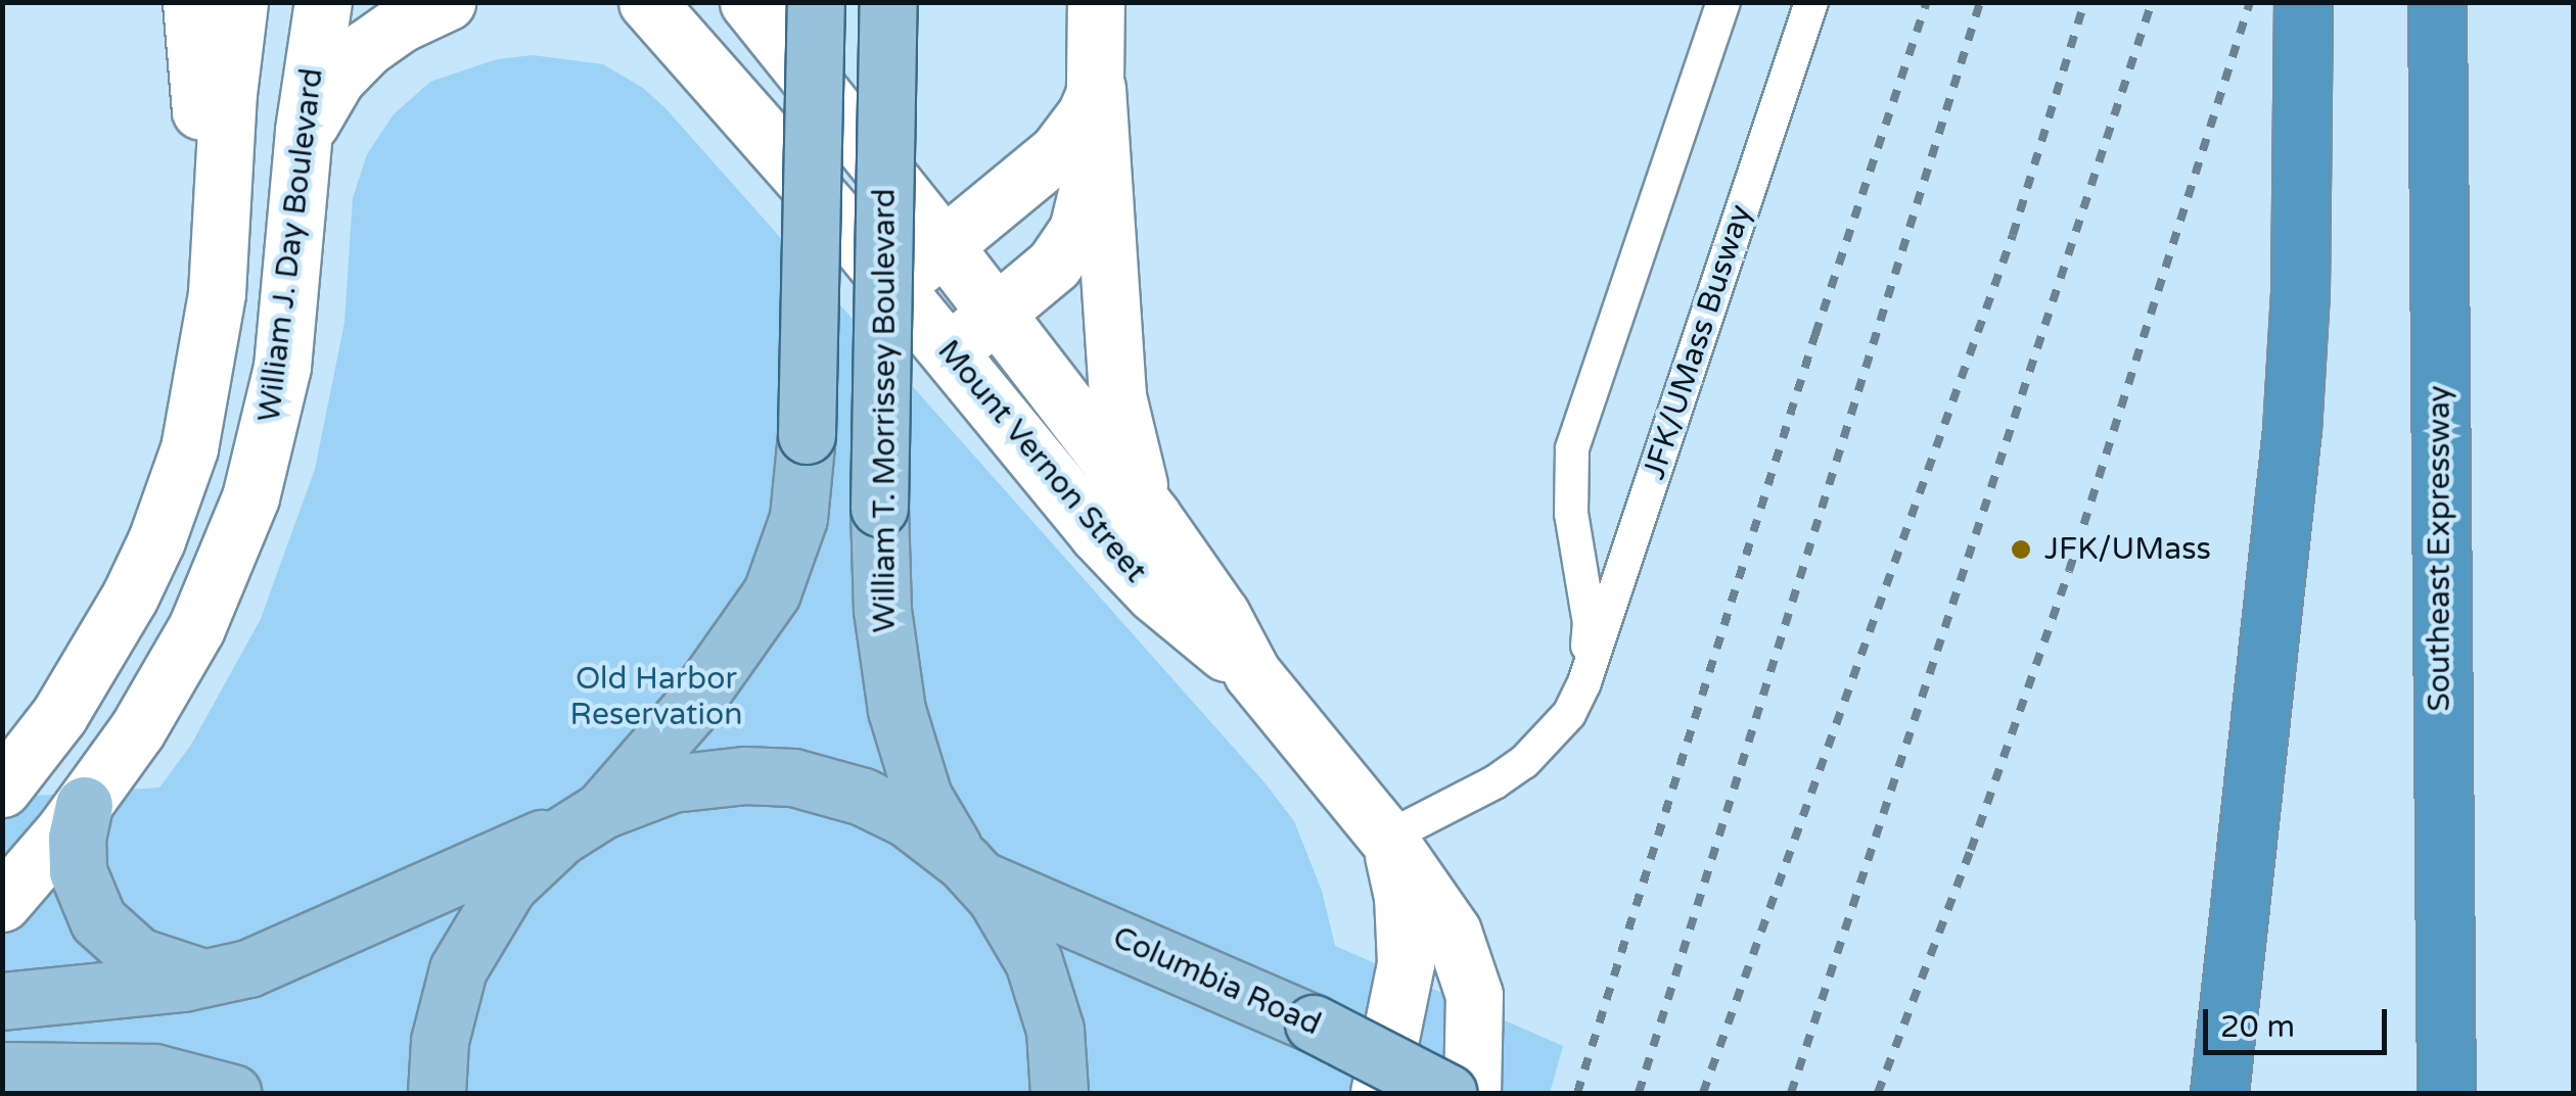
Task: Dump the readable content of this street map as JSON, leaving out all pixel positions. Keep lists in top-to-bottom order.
{
  "streets": {
    "highway": ["Southeast Expressway"],
    "main road": ["William T. Morrissey Boulevard", "Columbia Road"],
    "street": ["William J. Day Boulevard", "Mount Vernon Street"],
    "lane": ["JFK/UMass Busway"]
  },
  "crossings": [
    ["JFK/UMass Busway", "Mount Vernon Street"],
    ["William T. Morrissey Boulevard", "Mount Vernon Street"],
    ["William T. Morrissey Boulevard", "Columbia Road"]
  ],
  "parks": ["Old Harbor Reservation"],
  "places": ["JFK/UMass"],
  "scale_bar": "20 m"
}
